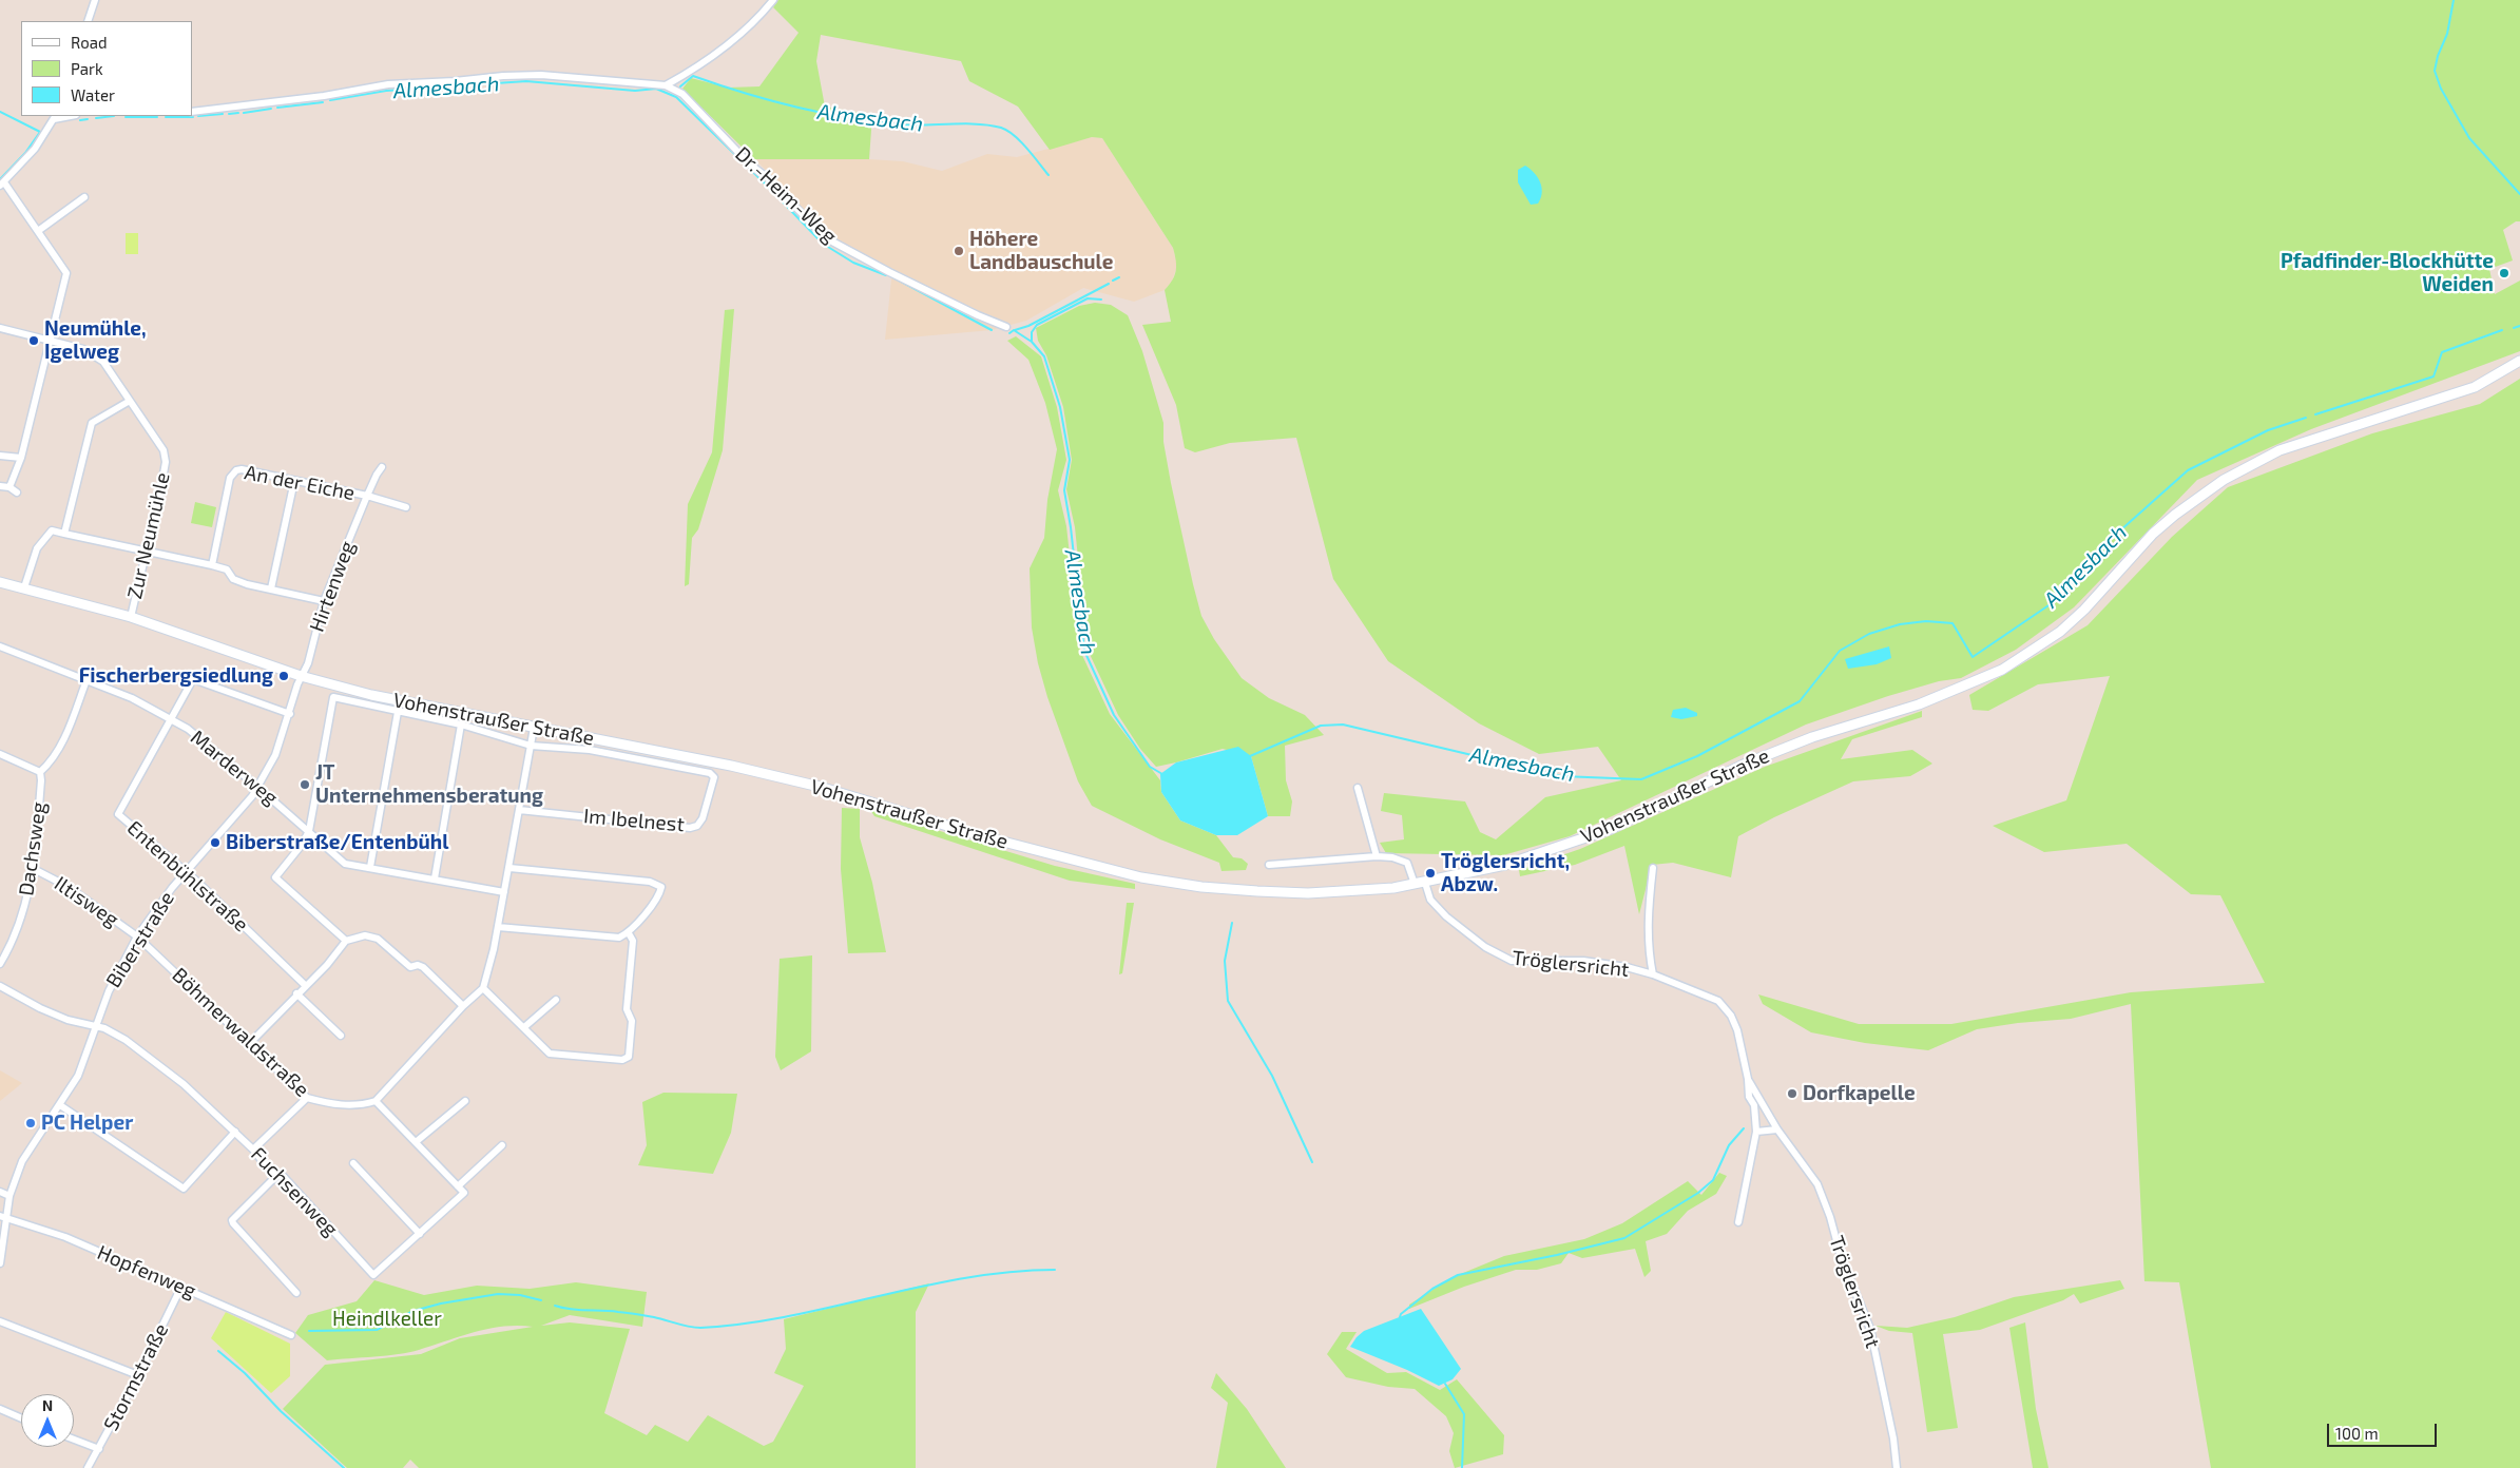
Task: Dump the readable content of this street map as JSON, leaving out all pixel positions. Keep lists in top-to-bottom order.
{
  "streets": {
    "main road": ["Vohenstraußer Straße"],
    "street": [
      "Dr.-Heim-Weg",
      "An der Eiche",
      "Zur Neumühle",
      "Hirtenweg",
      "Marderweg",
      "Im Ibelnest",
      "Dachsweg",
      "Entenbühlstraße",
      "Iltisweg",
      "Biberstraße",
      "Tröglersricht",
      "Böhmerwaldstraße",
      "Fuchsenweg",
      "Hopfenweg",
      "Stormstraße"
    ]
  },
  "crossings": [
    ["An der Eiche", "Hirtenweg"],
    ["Zur Neumühle", "Vohenstraußer Straße"],
    ["Hirtenweg", "Vohenstraußer Straße"],
    ["Hirtenweg", "Biberstraße"],
    ["Vohenstraußer Straße", "Marderweg"],
    ["Vohenstraußer Straße", "Im Ibelnest"],
    ["Vohenstraußer Straße", "Biberstraße"],
    ["Vohenstraußer Straße", "Tröglersricht"],
    ["Marderweg", "Entenbühlstraße"],
    ["Marderweg", "Biberstraße"],
    ["Dachsweg", "Iltisweg"],
    ["Entenbühlstraße", "Biberstraße"],
    ["Iltisweg", "Biberstraße"],
    ["Iltisweg", "Böhmerwaldstraße"],
    ["Biberstraße", "Böhmerwaldstraße"],
    ["Biberstraße", "Fuchsenweg"],
    ["Biberstraße", "Hopfenweg"],
    ["Hopfenweg", "Stormstraße"]
  ],
  "water": ["Almesbach"],
  "parks": ["Heindlkeller"],
  "places": [
    "Höhere Landbauschule",
    "Pfadfinder-Blockhütte Weiden",
    "Neumühle, Igelweg",
    "Fischerbergsiedlung",
    "JT Unternehmensberatung",
    "Biberstraße/Entenbühl",
    "Tröglersricht, Abzw.",
    "Dorfkapelle",
    "PC Helper"
  ],
  "legend": ["Road", "Park", "Water"],
  "scale_bar": "100 m",
  "north": "top"
}
